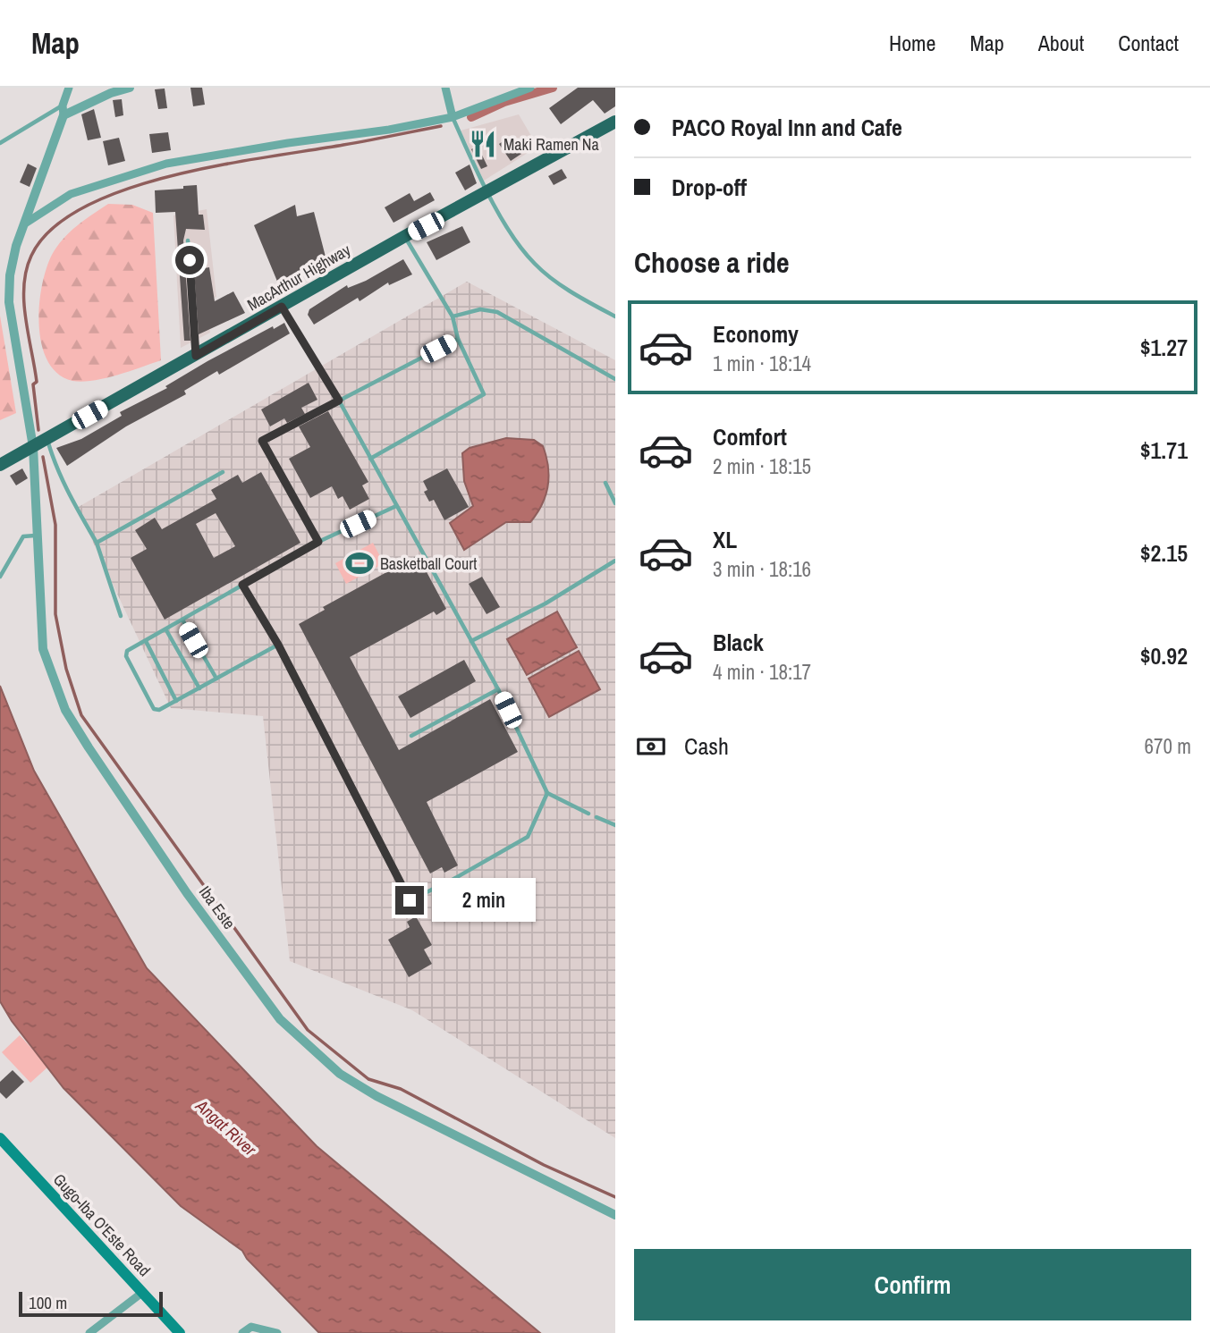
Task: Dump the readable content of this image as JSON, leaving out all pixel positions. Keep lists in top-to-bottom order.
{
  "streets": {
    "highway": ["MacArthur Highway"],
    "main road": ["Gugo-Iba O'Este Road"],
    "street": ["Iba Este"]
  },
  "crossings": [
    ["MacArthur Highway", "Iba Este"]
  ],
  "water": ["Angat River"],
  "places": {
    "restaurant": ["Maki Ramen Na"],
    "sports": ["Basketball Court"]
  },
  "scale_bar": "100 m",
  "page": {
    "header": "Map",
    "nav": [
      "Home",
      "Map",
      "About",
      "Contact"
    ],
    "banner": ["PACO Royal Inn and Cafe", "Drop-off"],
    "heading": "Choose a ride",
    "list": [
      {
        "name": "Economy",
        "note": "1 min · 18:14",
        "value": "$1.27"
      },
      {
        "name": "Comfort",
        "note": "2 min · 18:15",
        "value": "$1.71"
      },
      {
        "name": "XL",
        "note": "3 min · 18:16",
        "value": "$2.15"
      },
      {
        "name": "Black",
        "note": "4 min · 18:17",
        "value": "$0.92"
      }
    ],
    "pay": ["Cash", "670 m"],
    "bubble": "2 min",
    "buttons": "Confirm",
    "scale": "100 m"
  }
}
